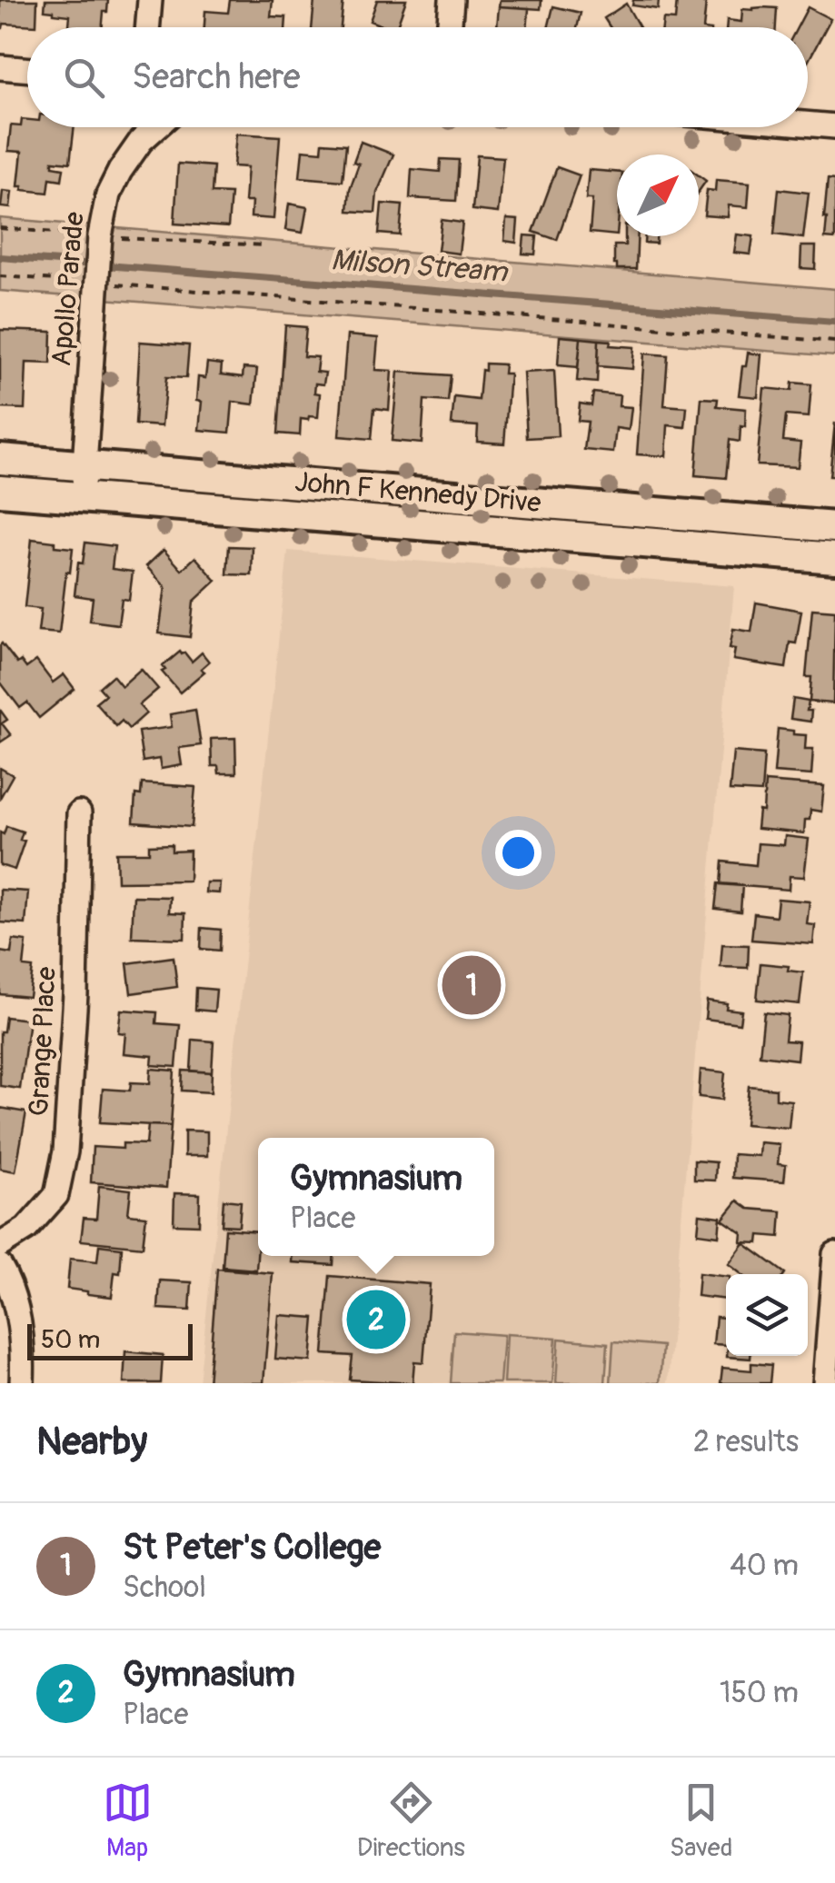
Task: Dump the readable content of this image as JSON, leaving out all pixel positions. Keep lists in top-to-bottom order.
{
  "streets": {
    "main road": ["John F Kennedy Drive"],
    "street": ["Apollo Parade", "Grange Place"]
  },
  "crossings": [
    ["Apollo Parade", "John F Kennedy Drive"]
  ],
  "water": ["Milson Stream"],
  "scale_bar": "50 m",
  "north": "top right",
  "page": {
    "search": "Search here",
    "pins": ["1", "2"],
    "popup": ["Gymnasium", "Place"],
    "scale": "50 m",
    "heading": ["Nearby", "2 results"],
    "list": [
      {
        "mark": "1",
        "name": "St Peter's College",
        "note": "School",
        "value": "40 m"
      },
      {
        "mark": "2",
        "name": "Gymnasium",
        "note": "Place",
        "value": "150 m"
      }
    ],
    "nav": ["Map", "Directions", "Saved"]
  }
}
